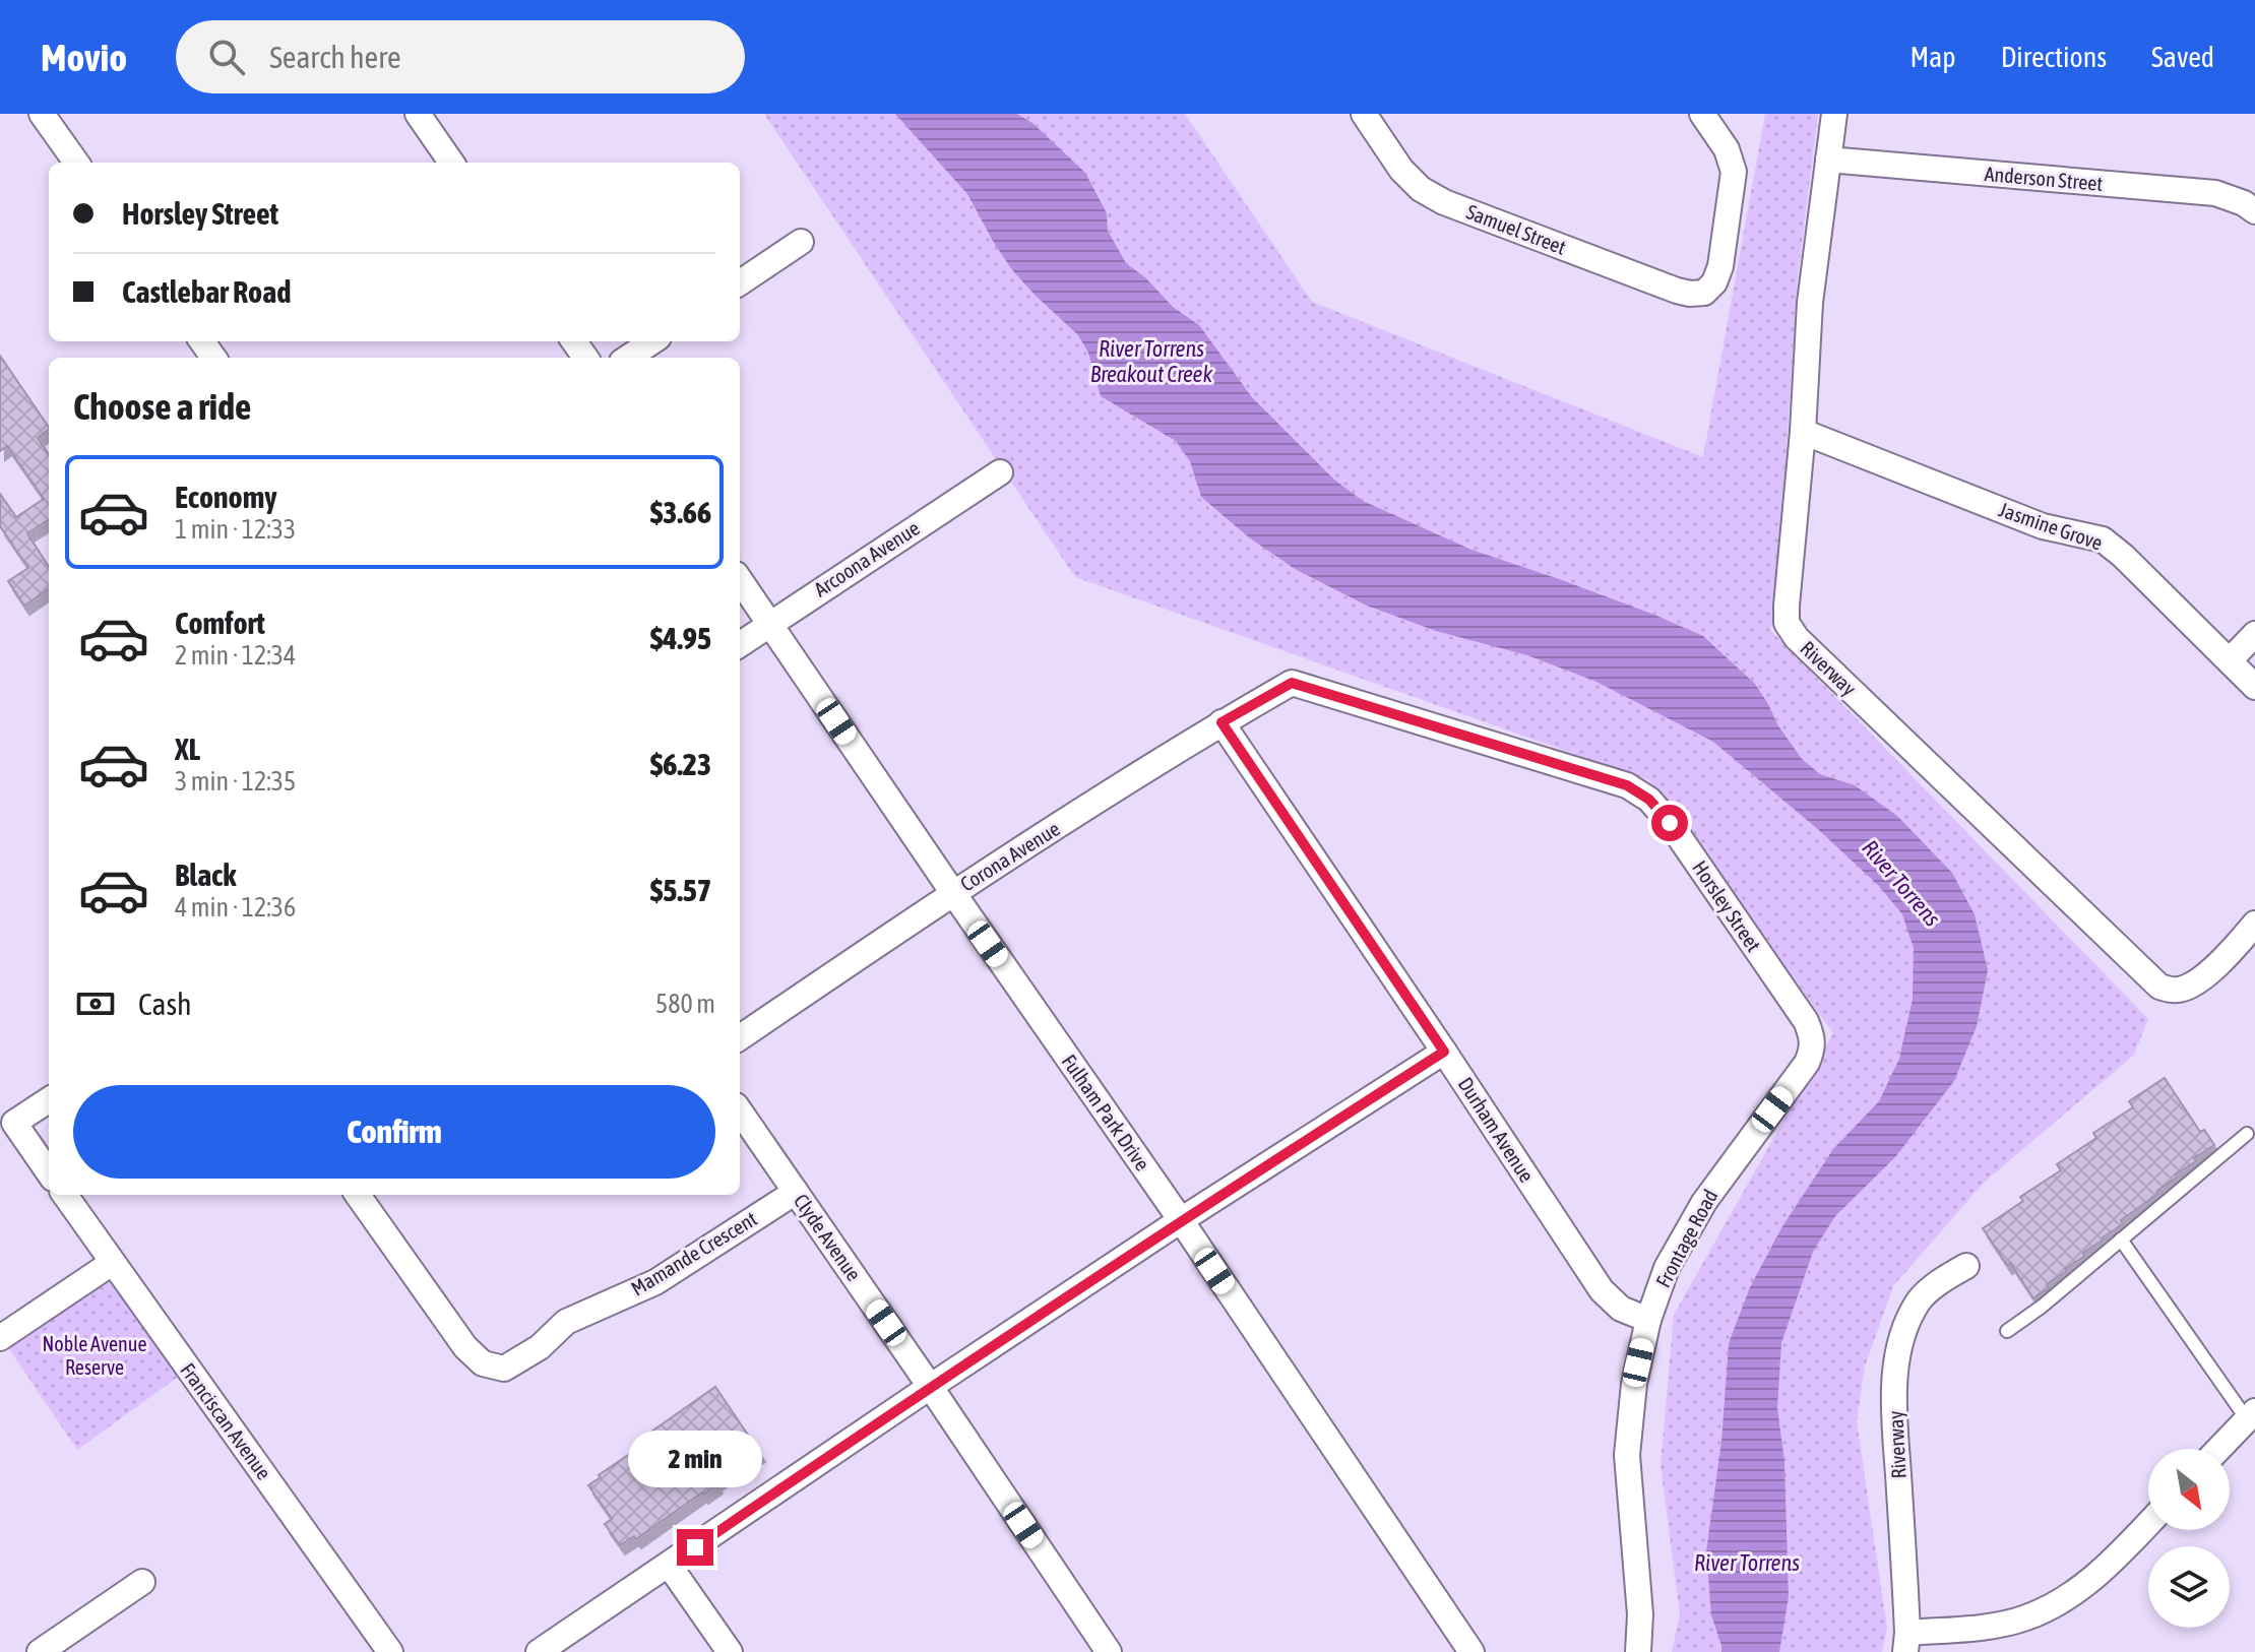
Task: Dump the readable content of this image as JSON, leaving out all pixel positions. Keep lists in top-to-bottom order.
{
  "streets": {
    "street": [
      "Anderson Street",
      "Samuel Street",
      "Jasmine Grove",
      "Arcoona Avenue",
      "Riverway",
      "Corona Avenue",
      "Horsley Street",
      "Fulham Park Drive",
      "Durham Avenue",
      "Clyde Avenue",
      "Frontage Road",
      "Mamande Crescent",
      "Franciscan Avenue"
    ]
  },
  "crossings": [
    ["Anderson Street", "Riverway"],
    ["Jasmine Grove", "Riverway"],
    ["Arcoona Avenue", "Fulham Park Drive"],
    ["Corona Avenue", "Horsley Street"],
    ["Corona Avenue", "Fulham Park Drive"],
    ["Corona Avenue", "Durham Avenue"],
    ["Horsley Street", "Frontage Road"],
    ["Durham Avenue", "Frontage Road"],
    ["Clyde Avenue", "Mamande Crescent"]
  ],
  "water": ["River Torrens Breakout Creek", "River Torrens"],
  "parks": ["Noble Avenue Reserve"],
  "north": "bottom right",
  "page": {
    "header": "Movio",
    "search": "Search here",
    "nav": ["Map", "Directions", "Saved"],
    "banner": ["Horsley Street", "Castlebar Road"],
    "heading": "Choose a ride",
    "list": [
      {
        "name": "Economy",
        "note": "1 min · 12:33",
        "value": "$3.66"
      },
      {
        "name": "Comfort",
        "note": "2 min · 12:34",
        "value": "$4.95"
      },
      {
        "name": "XL",
        "note": "3 min · 12:35",
        "value": "$6.23"
      },
      {
        "name": "Black",
        "note": "4 min · 12:36",
        "value": "$5.57"
      }
    ],
    "pay": ["Cash", "580 m"],
    "buttons": "Confirm",
    "bubble": "2 min"
  }
}
